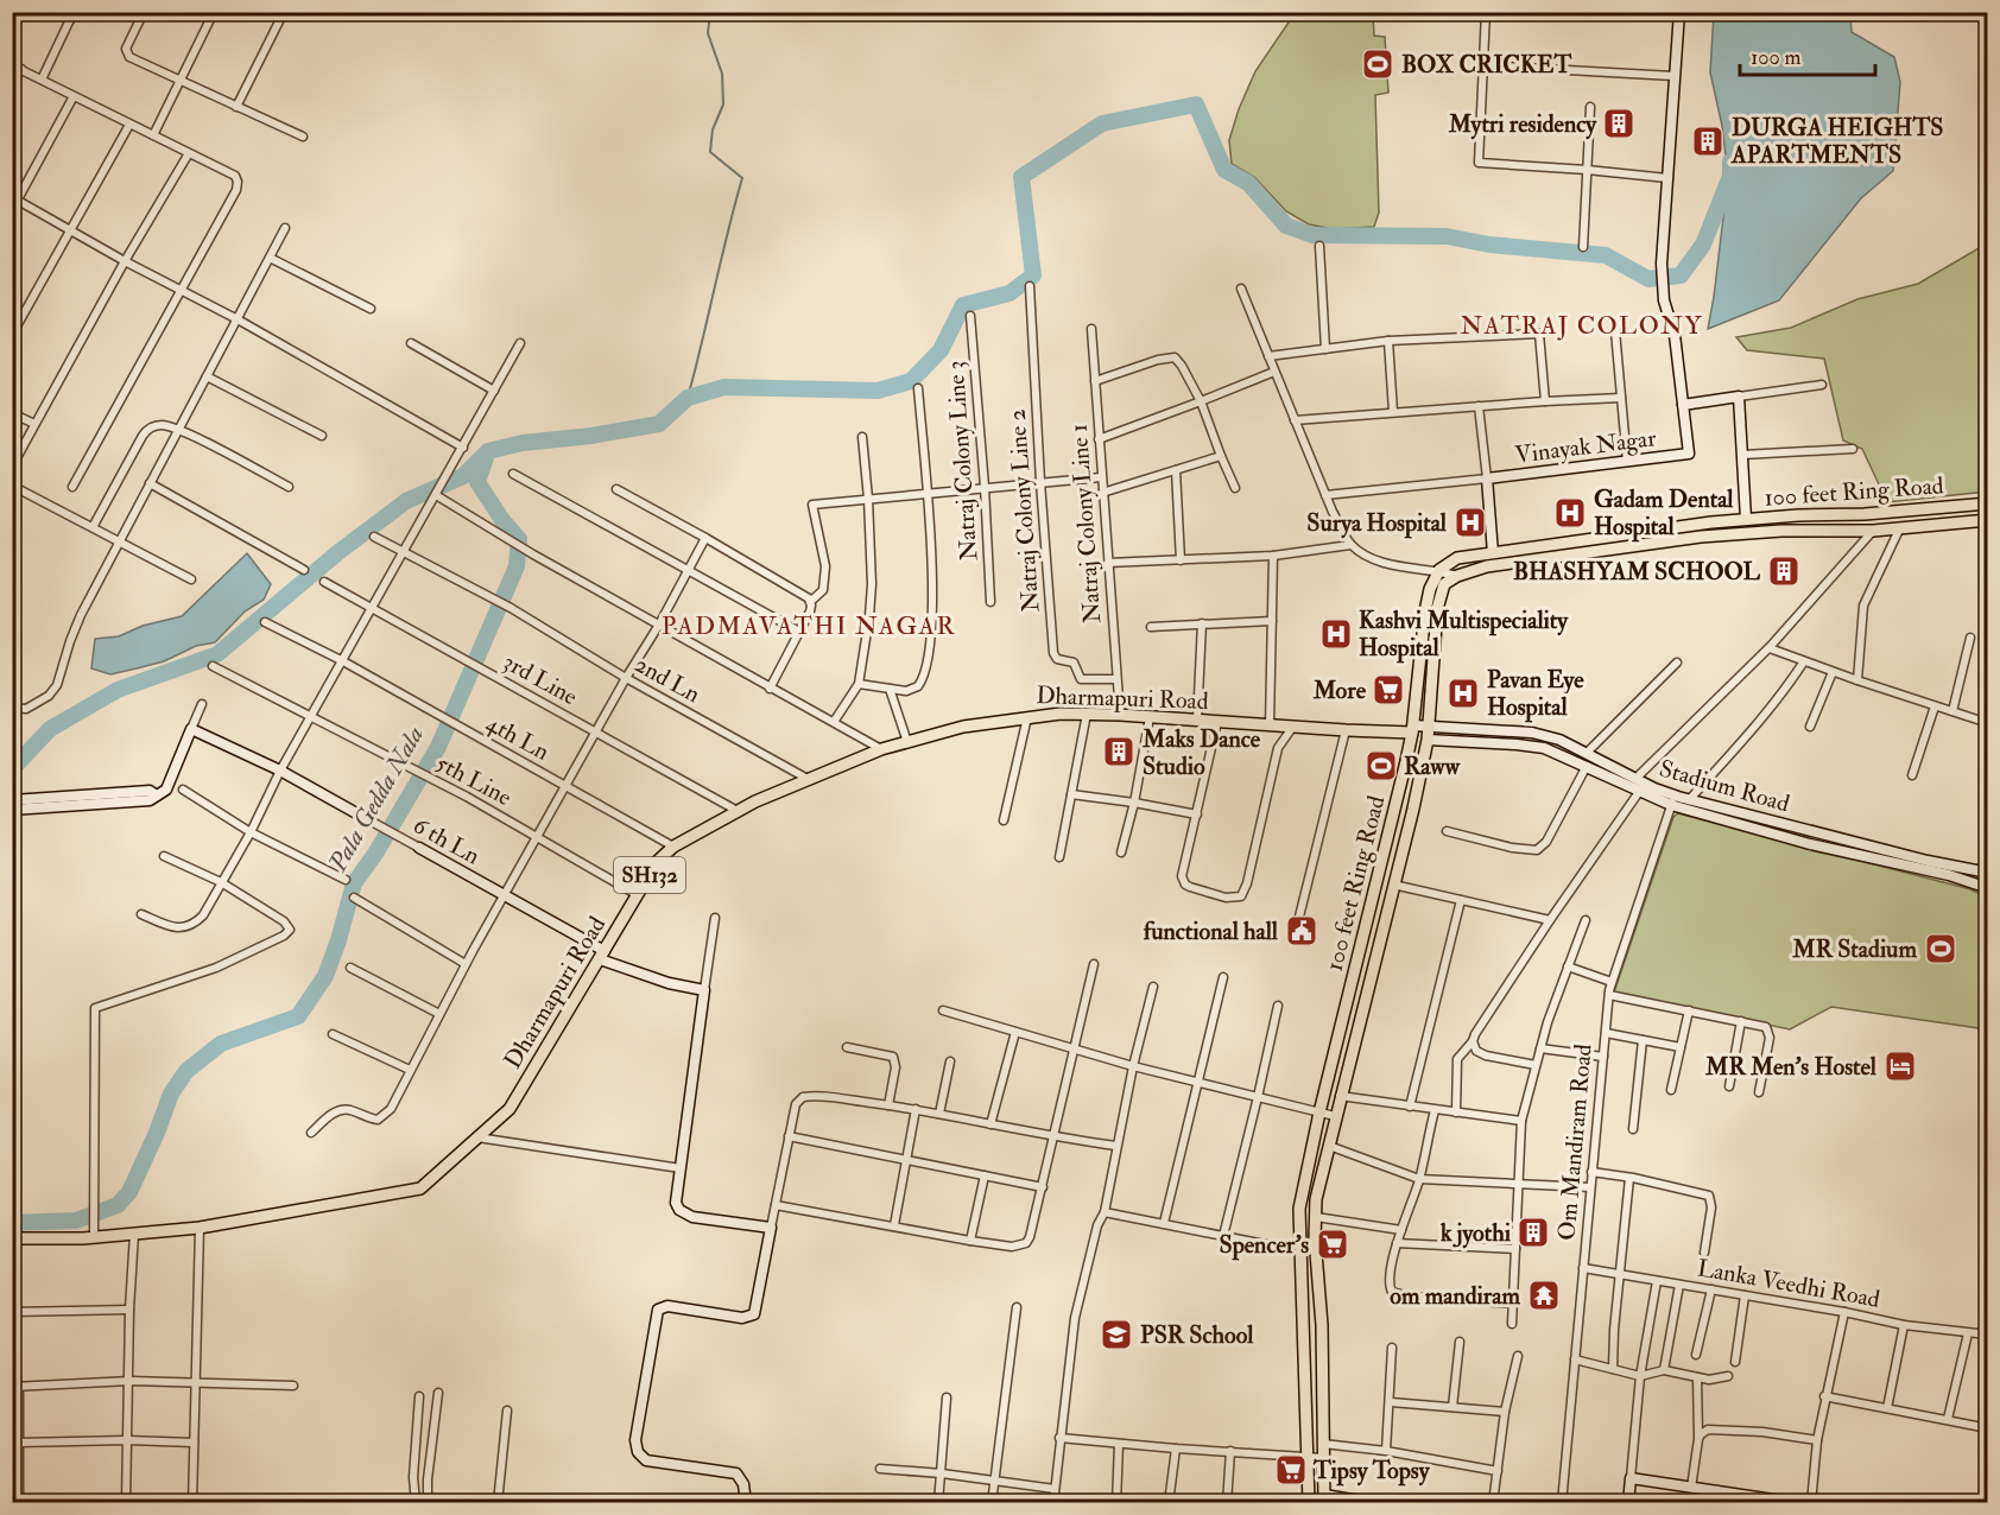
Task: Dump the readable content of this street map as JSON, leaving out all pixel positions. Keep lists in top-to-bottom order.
{
  "streets": {
    "main road": ["100 feet Ring Road", "Dharmapuri Road", "SH132"],
    "street": [
      "Vinayak Nagar",
      "Natraj Colony Line 3",
      "Natraj Colony Line 2",
      "Natraj Colony Line 1",
      "3rd Line",
      "2nd Ln",
      "4th Ln",
      "5th Line",
      "Stadium Road",
      "6 th Ln",
      "Om Mandiram Road",
      "Lanka Veedhi Road"
    ]
  },
  "crossings": [
    ["100 feet Ring Road", "Dharmapuri Road"],
    ["100 feet Ring Road", "Stadium Road"],
    ["Natraj Colony Line 2", "Natraj Colony Line 1"],
    ["Natraj Colony Line 1", "Dharmapuri Road"],
    ["3rd Line", "Dharmapuri Road"],
    ["2nd Ln", "Dharmapuri Road"],
    ["Dharmapuri Road", "4th Ln"],
    ["Dharmapuri Road", "5th Line"],
    ["Dharmapuri Road", "Stadium Road"],
    ["Dharmapuri Road", "6 th Ln"],
    ["Stadium Road", "Om Mandiram Road"],
    ["Om Mandiram Road", "Lanka Veedhi Road"]
  ],
  "districts": ["NATRAJ COLONY", "PADMAVATHI NAGAR"],
  "water": ["Pala Gedda Nala"],
  "places": {
    "sports": ["BOX CRICKET", "Raww", "MR Stadium"],
    "building": [
      "Mytri residency",
      "DURGA HEIGHTS APARTMENTS",
      "BHASHYAM SCHOOL",
      "Maks Dance Studio",
      "k jyothi"
    ],
    "hospital": [
      "Gadam Dental Hospital",
      "Surya Hospital",
      "Kashvi Multispeciality Hospital",
      "Pavan Eye Hospital"
    ],
    "supermarket": ["More", "Spencer's", "Tipsy Topsy"],
    "public building": ["functional hall"],
    "hotel": ["MR Men's Hostel"],
    "temple": ["om mandiram"],
    "school or university": ["PSR School"]
  },
  "scale_bar": "100 m"
}
